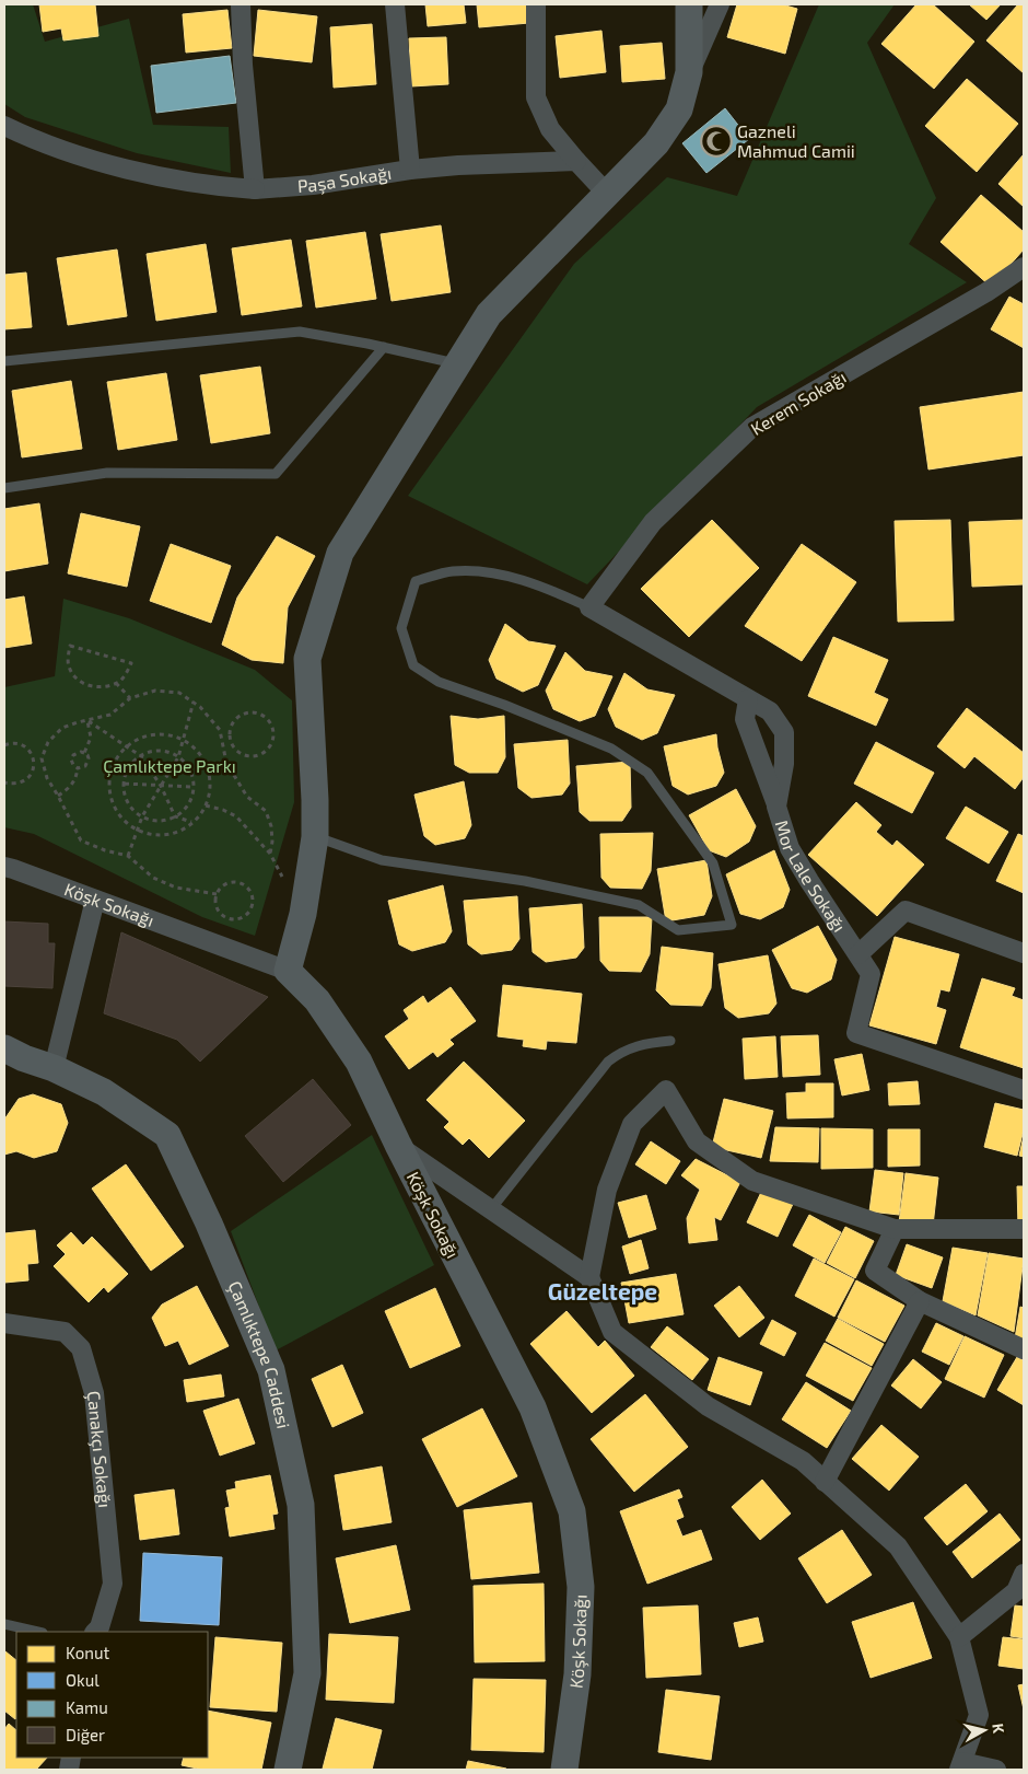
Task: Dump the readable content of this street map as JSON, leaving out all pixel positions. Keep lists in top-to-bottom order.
{
  "streets": {
    "street": [
      "Paşa Sokağı",
      "Kerem Sokağı",
      "Mor Lale Sokağı",
      "Köşk Sokağı",
      "Çamlıktepe Caddesi",
      "Çanakçı Sokağı"
    ]
  },
  "crossings": [
    ["Kerem Sokağı", "Mor Lale Sokağı"]
  ],
  "districts": ["Güzeltepe"],
  "parks": ["Çamlıktepe Parkı"],
  "places": {
    "mosque": ["Gazneli Mahmud Camii"]
  },
  "legend": [
    "Konut",
    "Okul",
    "Kamu",
    "Diğer"
  ],
  "north": "right"
}
